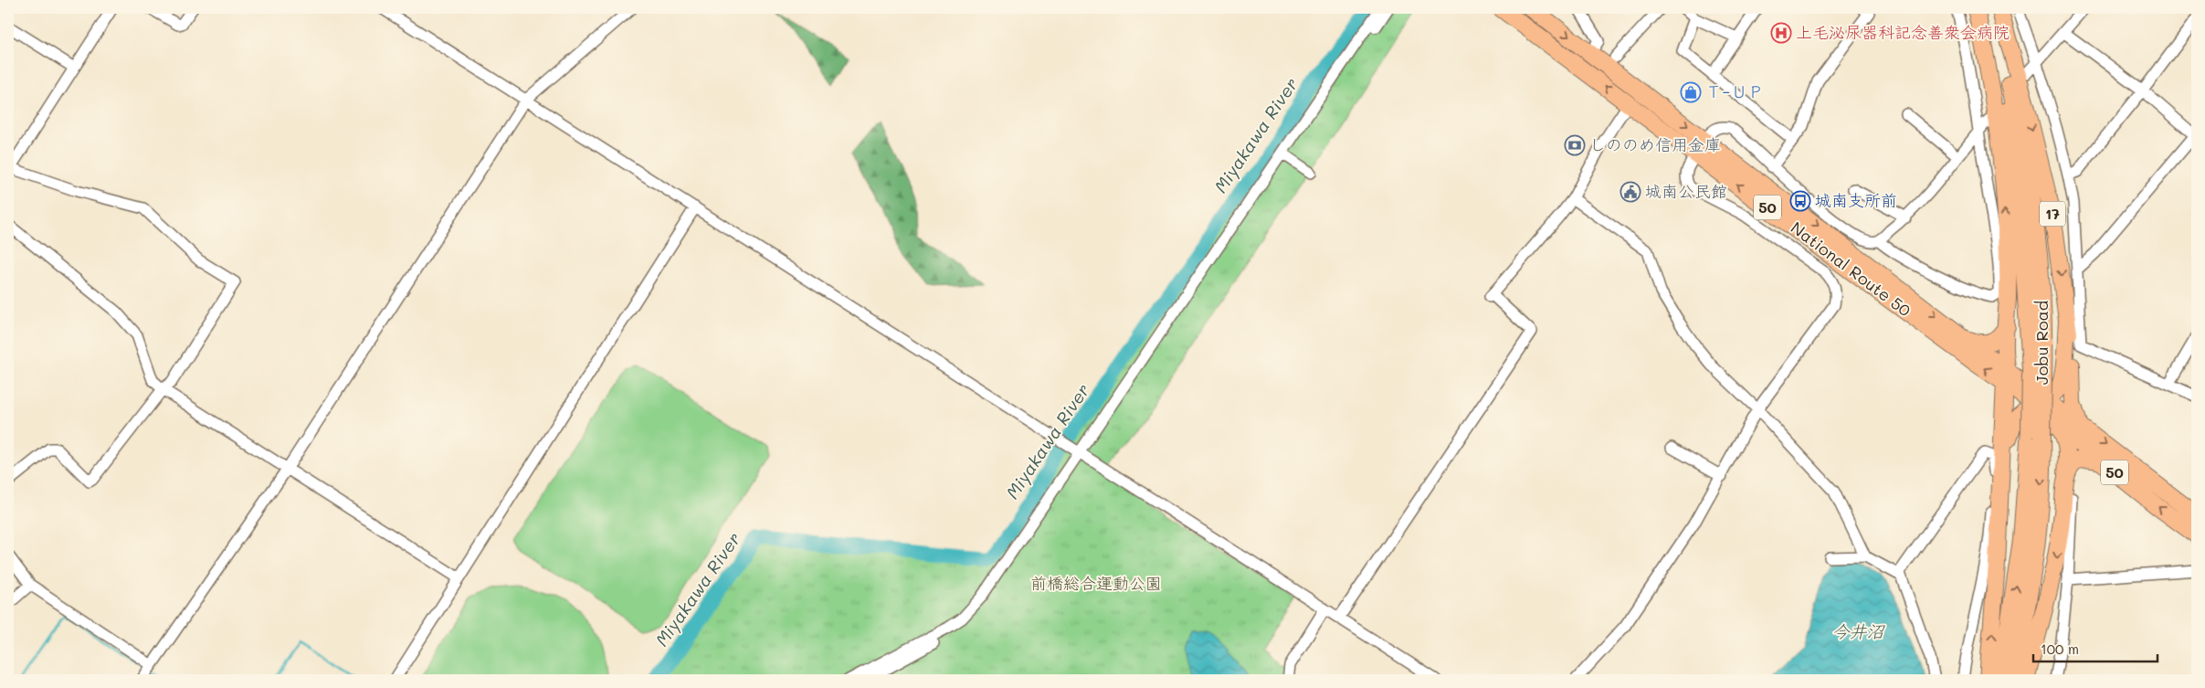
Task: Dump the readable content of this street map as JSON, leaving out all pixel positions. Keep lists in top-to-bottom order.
{
  "streets": {
    "highway": [
      "50",
      "17",
      "National Route 50",
      "Jobu Road"
    ]
  },
  "crossings": [
    ["17", "National Route 50"]
  ],
  "water": ["Miyakawa River", "今井沼"],
  "parks": ["前橋総合運動公園"],
  "places": {
    "hospital": ["上毛泌尿器科記念善衆会病院"],
    "shop": ["Ｔ−ＵＰ"],
    "bank": ["しののめ信用金庫"],
    "public building": ["城南公民館"],
    "bus stop": ["城南支所前"]
  },
  "scale_bar": "100 m"
}
